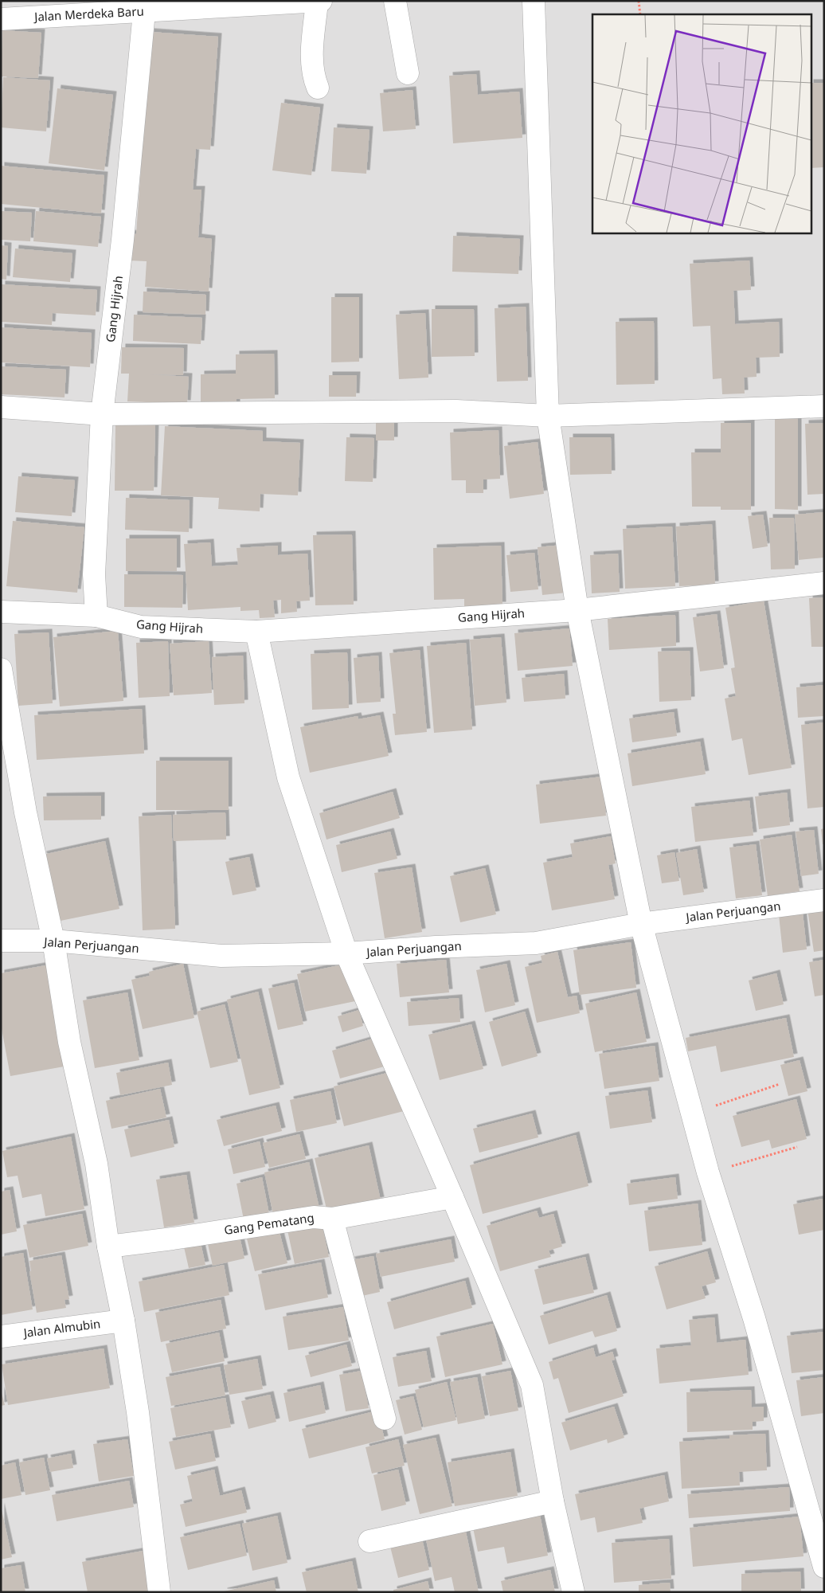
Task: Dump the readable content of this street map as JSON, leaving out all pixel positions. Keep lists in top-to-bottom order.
{
  "streets": {
    "street": [
      "Jalan Merdeka Baru",
      "Gang Hijrah",
      "Jalan Perjuangan",
      "Gang Pematang",
      "Jalan Almubin"
    ]
  },
  "crossings": [
    ["Jalan Merdeka Baru", "Gang Hijrah"]
  ]
}
